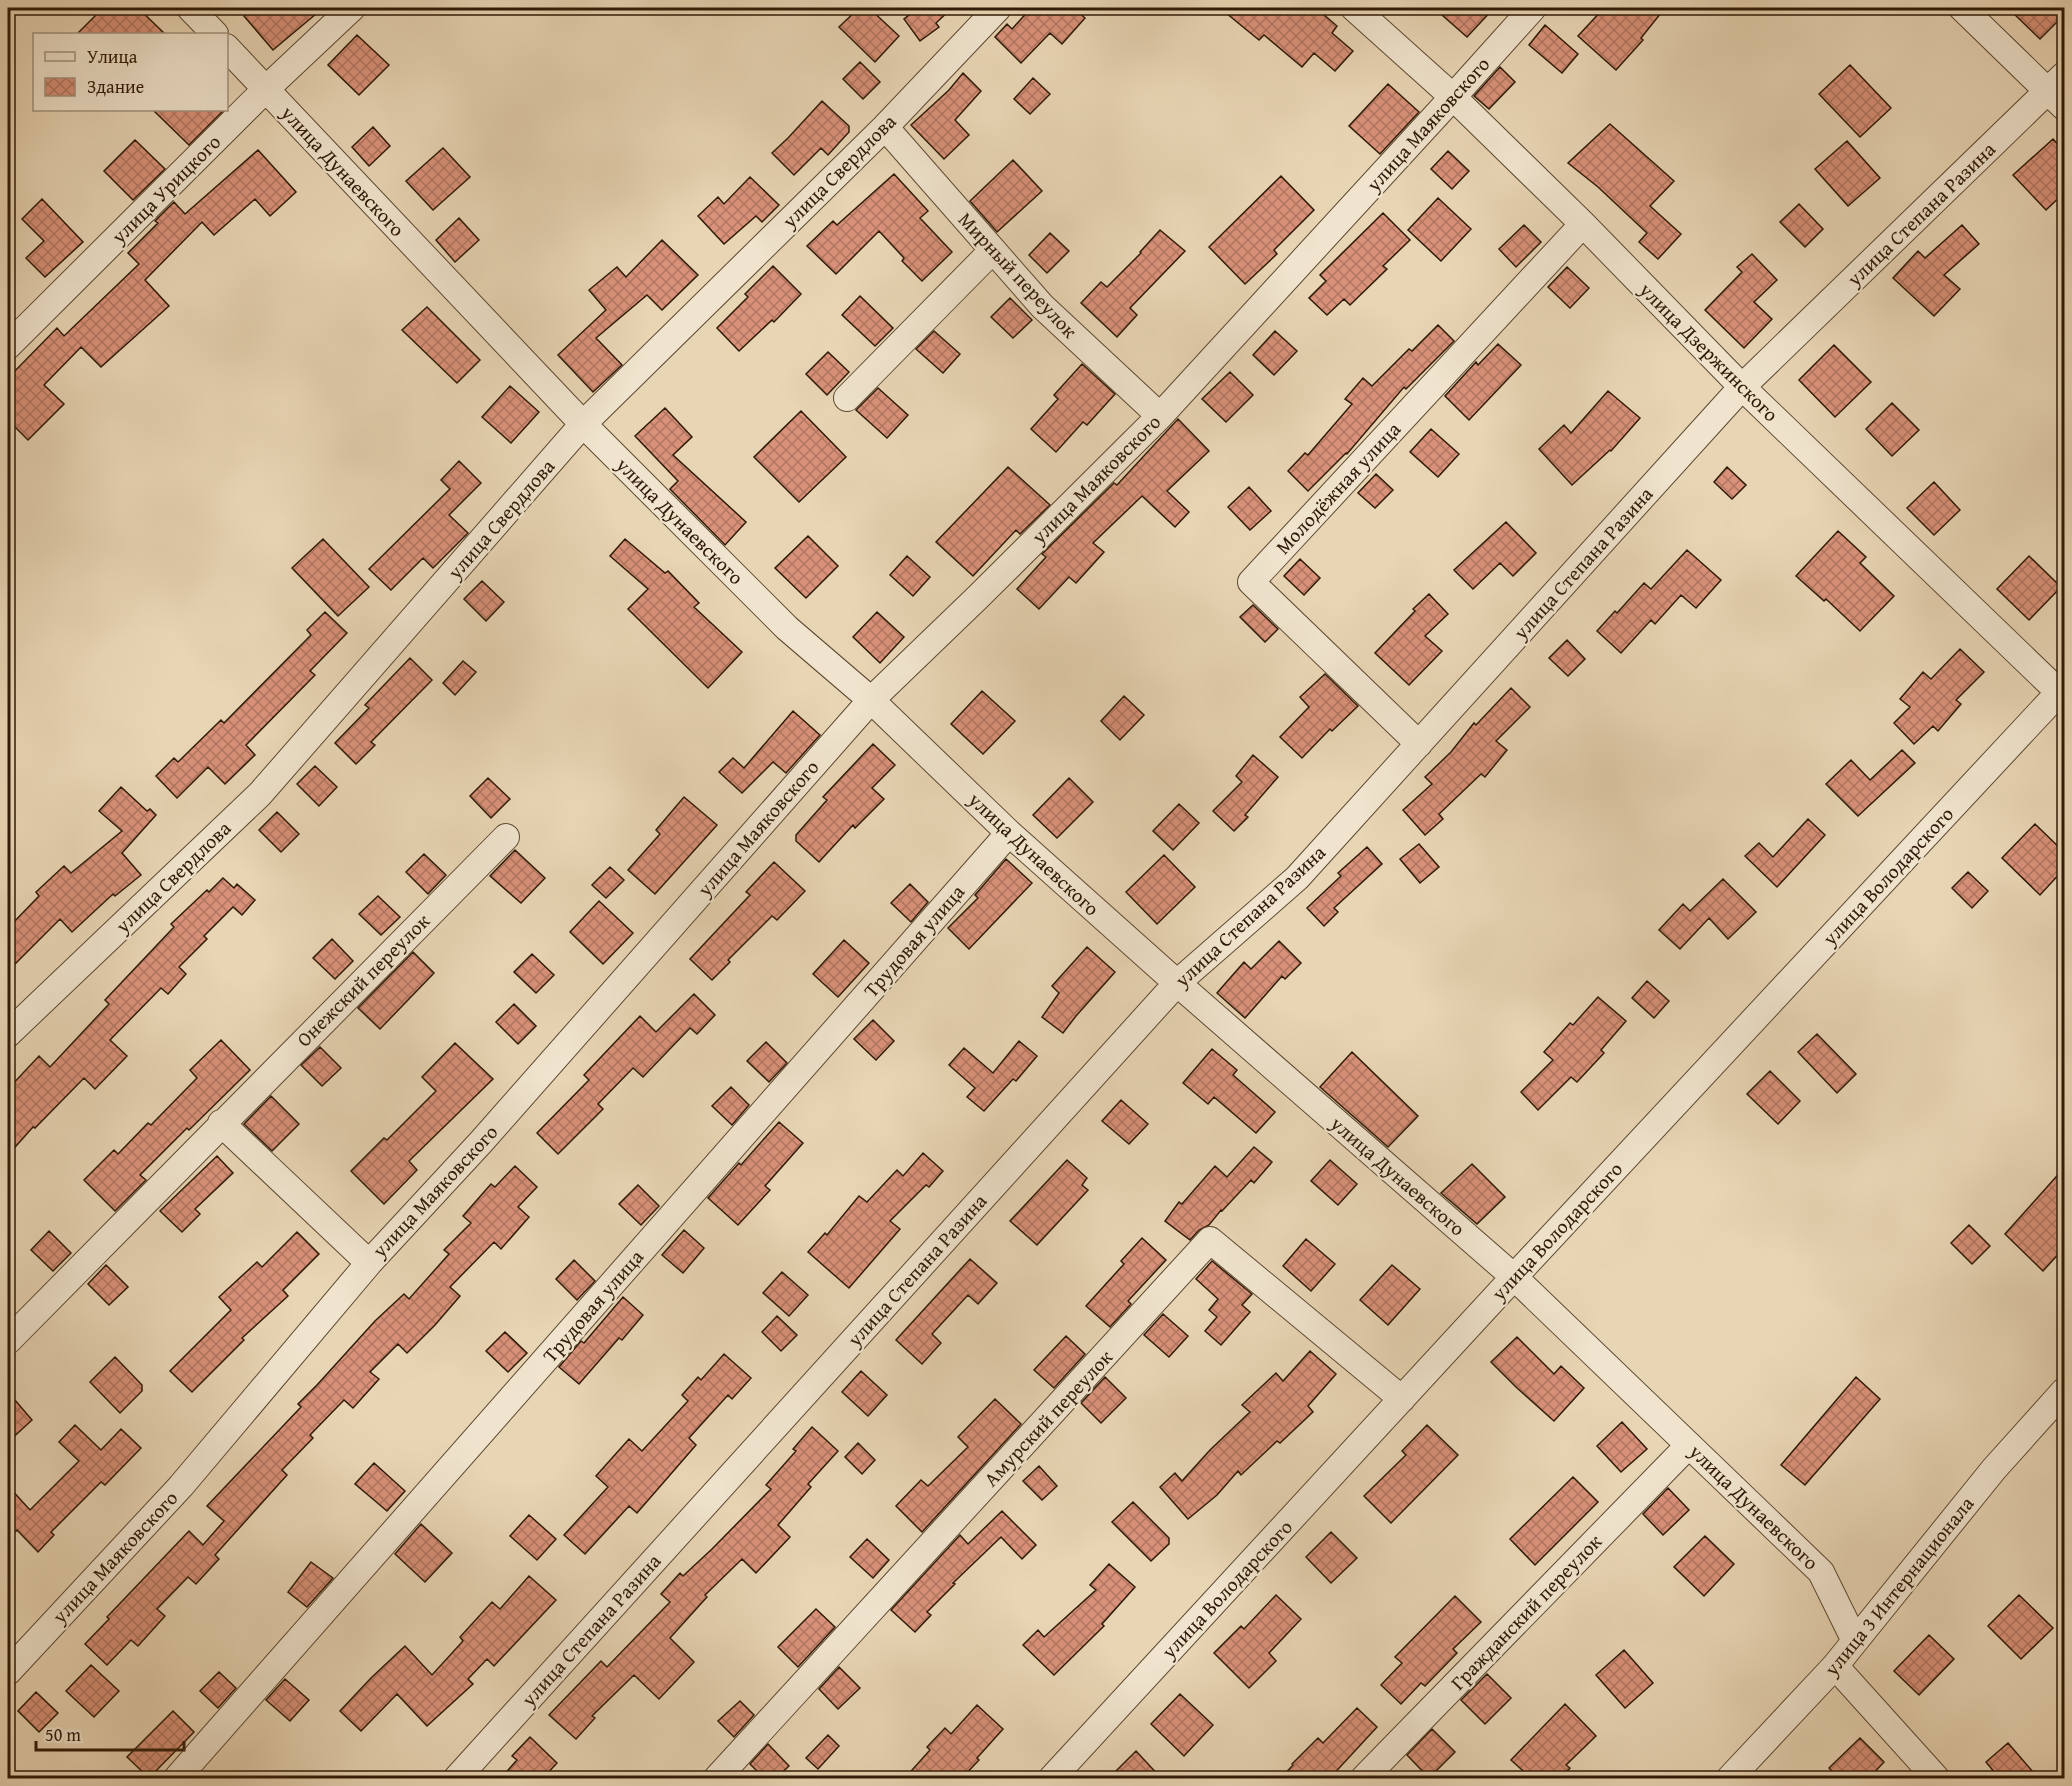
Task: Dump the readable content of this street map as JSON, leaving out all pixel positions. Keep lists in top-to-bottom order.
{
  "streets": {
    "street": [
      "улица Маяковского",
      "улица Дунаевского",
      "улица Свердлова",
      "улица Урицкого",
      "улица Степана Разина",
      "Мирный переулок",
      "улица Дзержинского",
      "Молодёжная улица",
      "улица Володарского",
      "Трудовая улица",
      "Онежский переулок",
      "Амурский переулок",
      "улица 3 Интернационала",
      "Гражданский переулок"
    ]
  },
  "crossings": [
    ["улица Маяковского", "улица Дунаевского"],
    ["улица Маяковского", "Мирный переулок"],
    ["улица Маяковского", "улица Дзержинского"],
    ["улица Дунаевского", "улица Свердлова"],
    ["улица Дунаевского", "улица Урицкого"],
    ["улица Дунаевского", "улица Степана Разина"],
    ["улица Дунаевского", "улица Володарского"],
    ["улица Дунаевского", "Трудовая улица"],
    ["улица Дунаевского", "улица 3 Интернационала"],
    ["улица Дунаевского", "Гражданский переулок"],
    ["улица Свердлова", "Мирный переулок"],
    ["улица Степана Разина", "улица Дзержинского"],
    ["улица Степана Разина", "Молодёжная улица"],
    ["улица Дзержинского", "Молодёжная улица"],
    ["улица Дзержинского", "улица Володарского"],
    ["улица Володарского", "Амурский переулок"]
  ],
  "legend": ["Улица", "Здание"],
  "scale_bar": "50 m"
}
